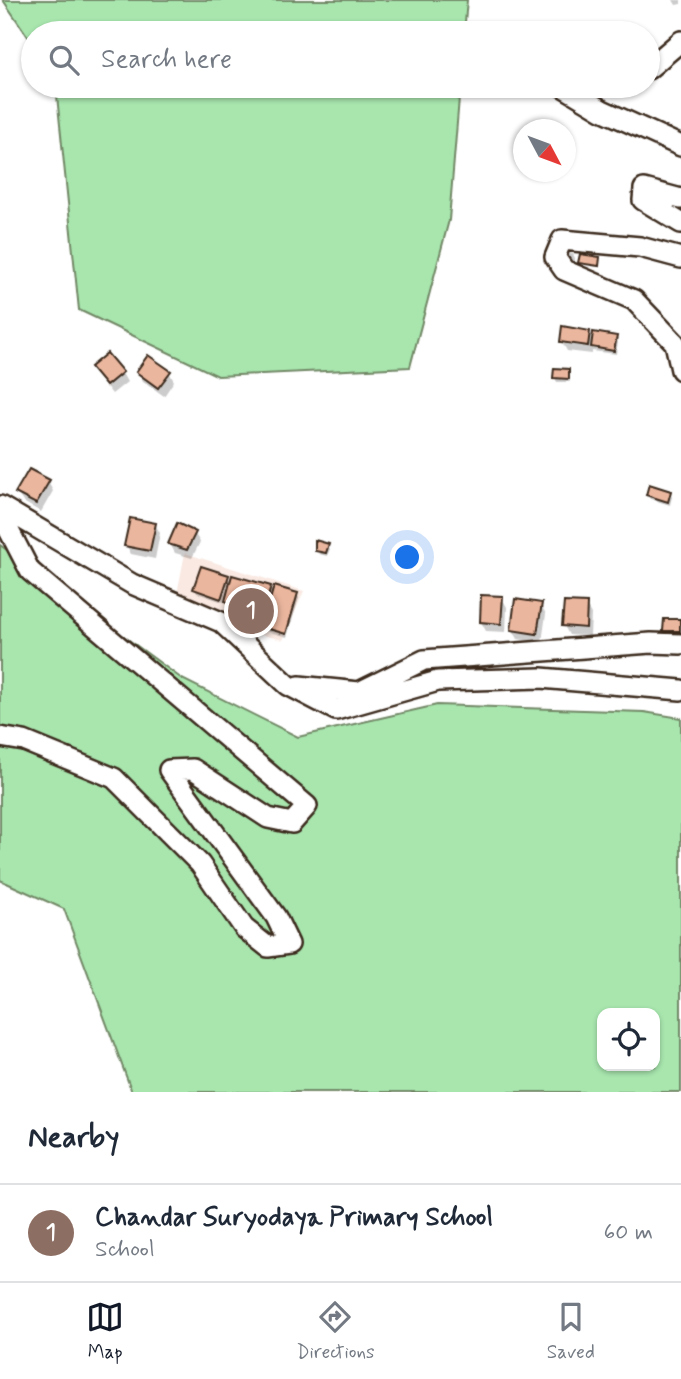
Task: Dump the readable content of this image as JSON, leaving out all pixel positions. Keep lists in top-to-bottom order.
{
  "north": "bottom right",
  "page": {
    "search": "Search here",
    "pins": "1",
    "heading": "Nearby",
    "list": [
      {
        "mark": "1",
        "name": "Chandar Suryodaya Primary School",
        "note": "School",
        "value": "60 m"
      }
    ],
    "nav": ["Map", "Directions", "Saved"]
  }
}
